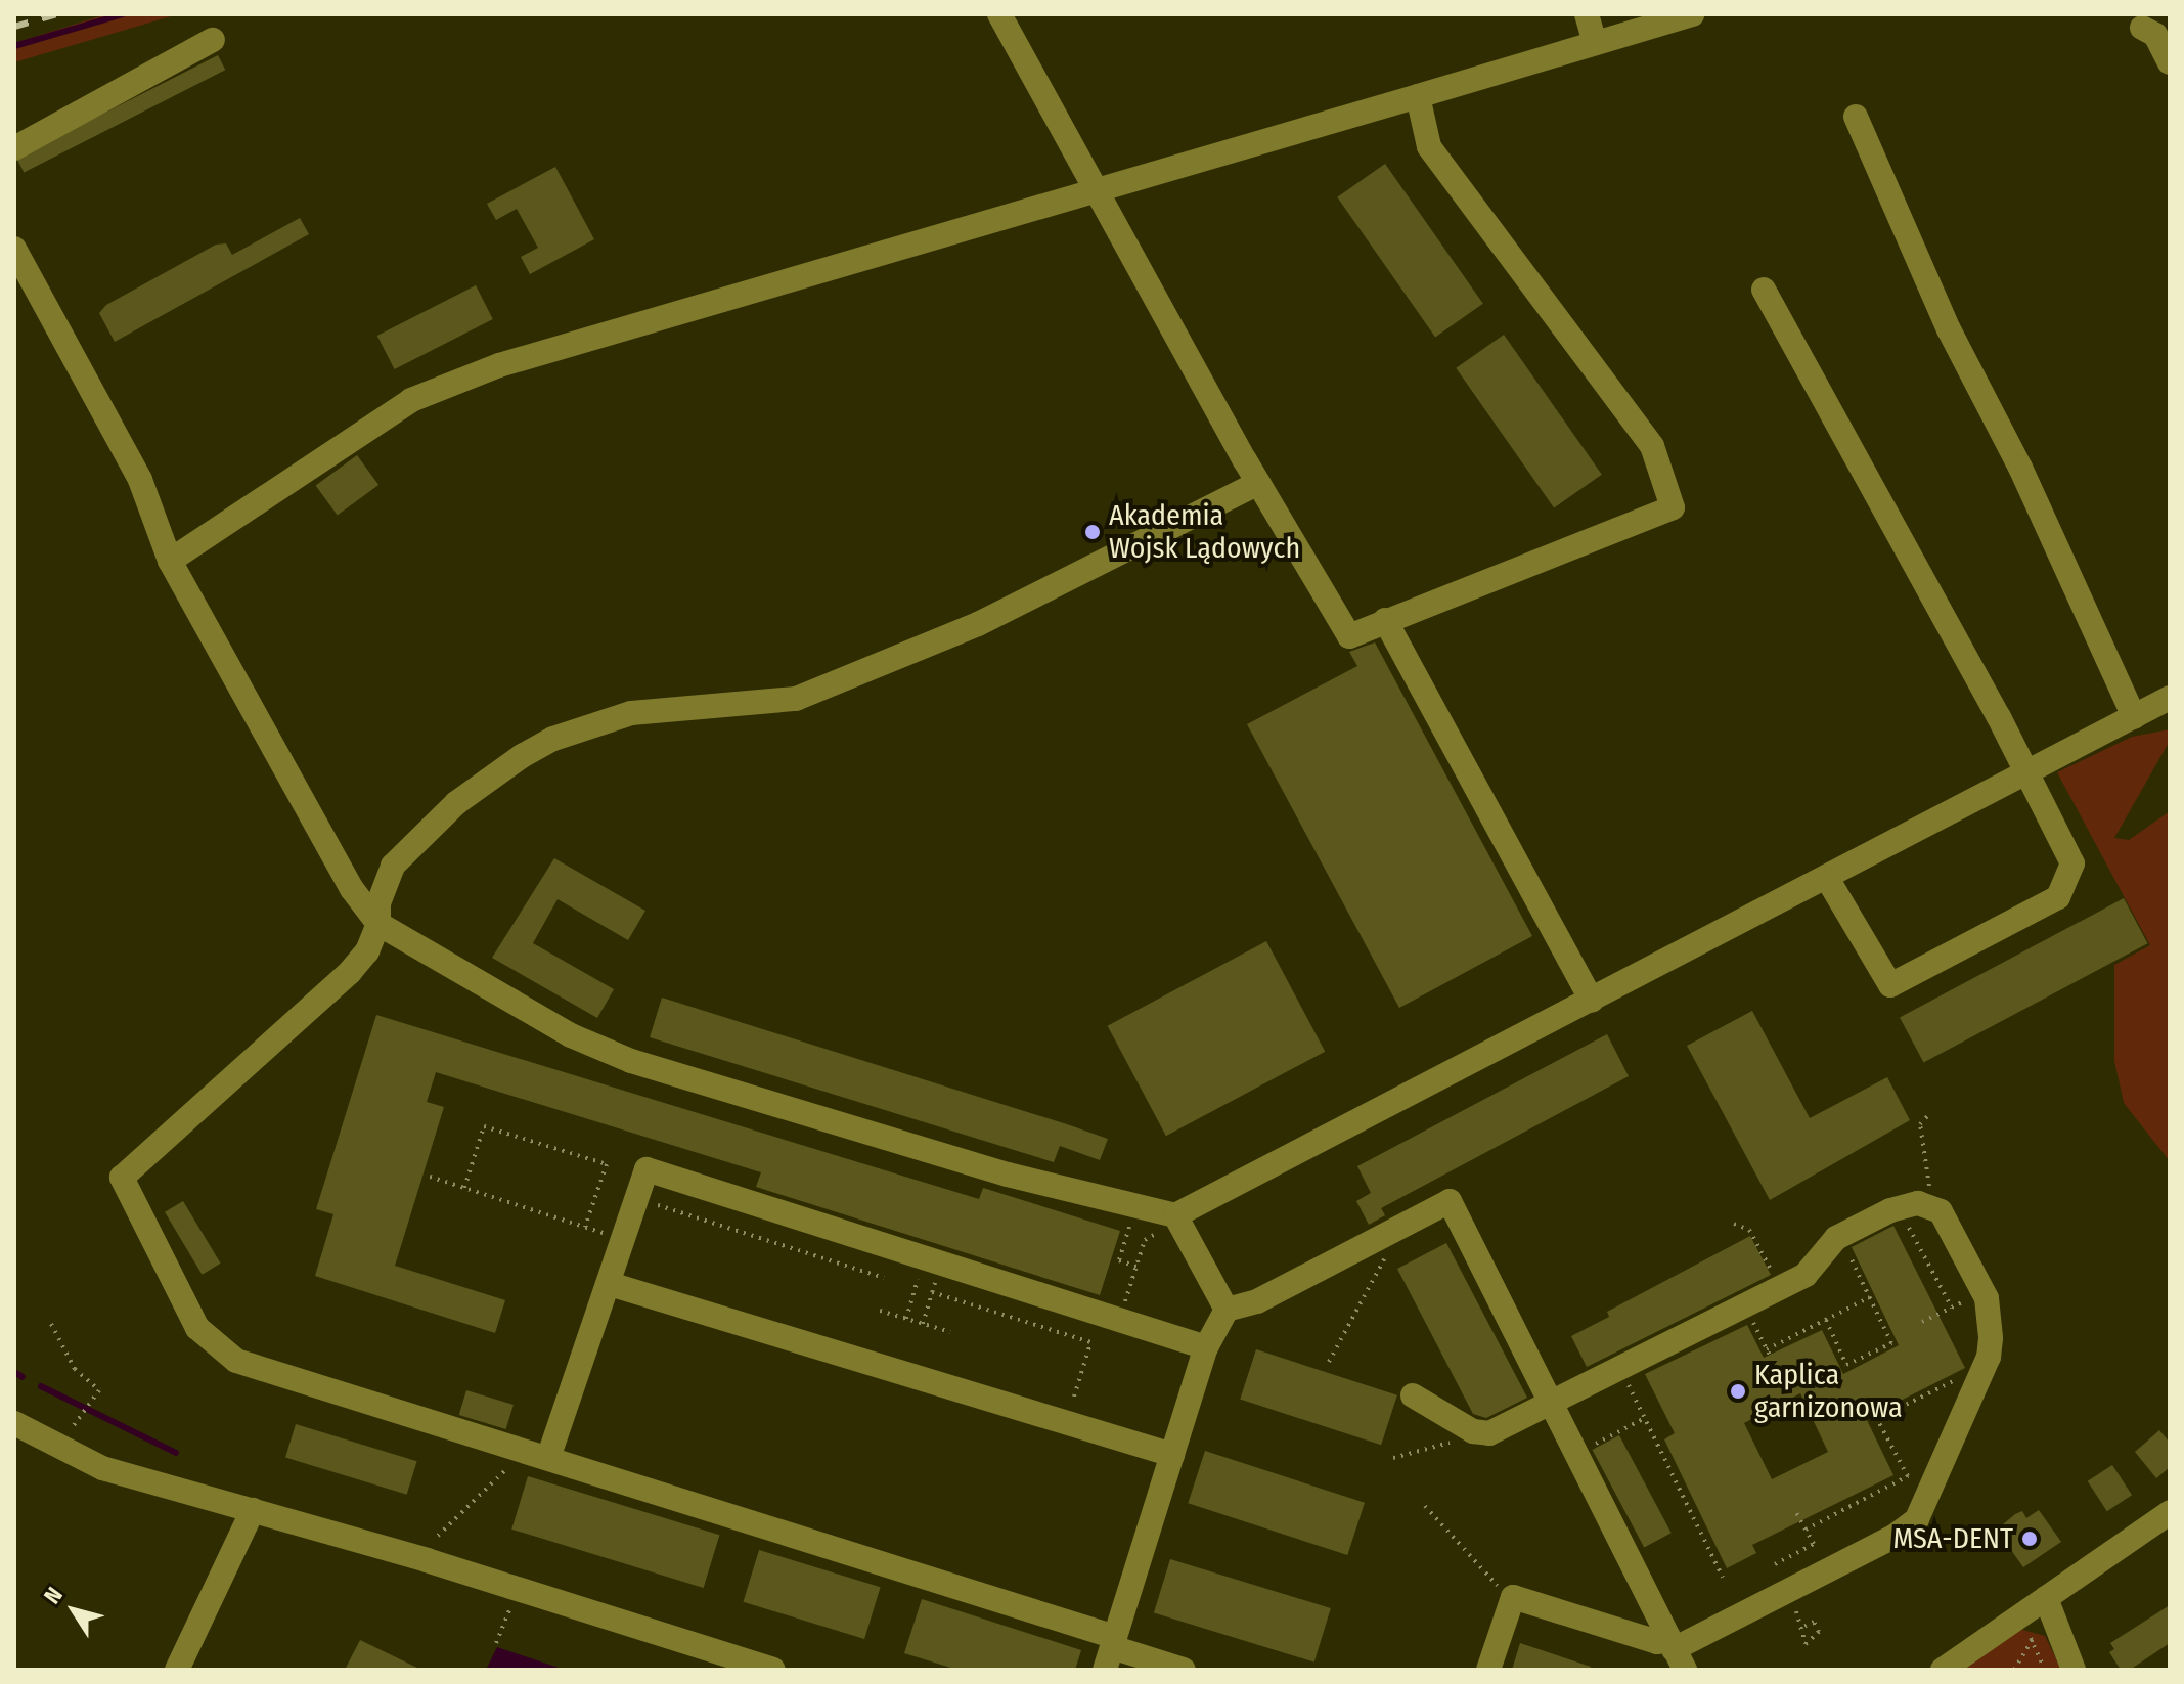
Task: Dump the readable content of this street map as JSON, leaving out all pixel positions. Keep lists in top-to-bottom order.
{
  "places": ["Akademia Wojsk Lądowych", "Kaplica garnizonowa", "MSA-DENT"],
  "north": "top left"
}
